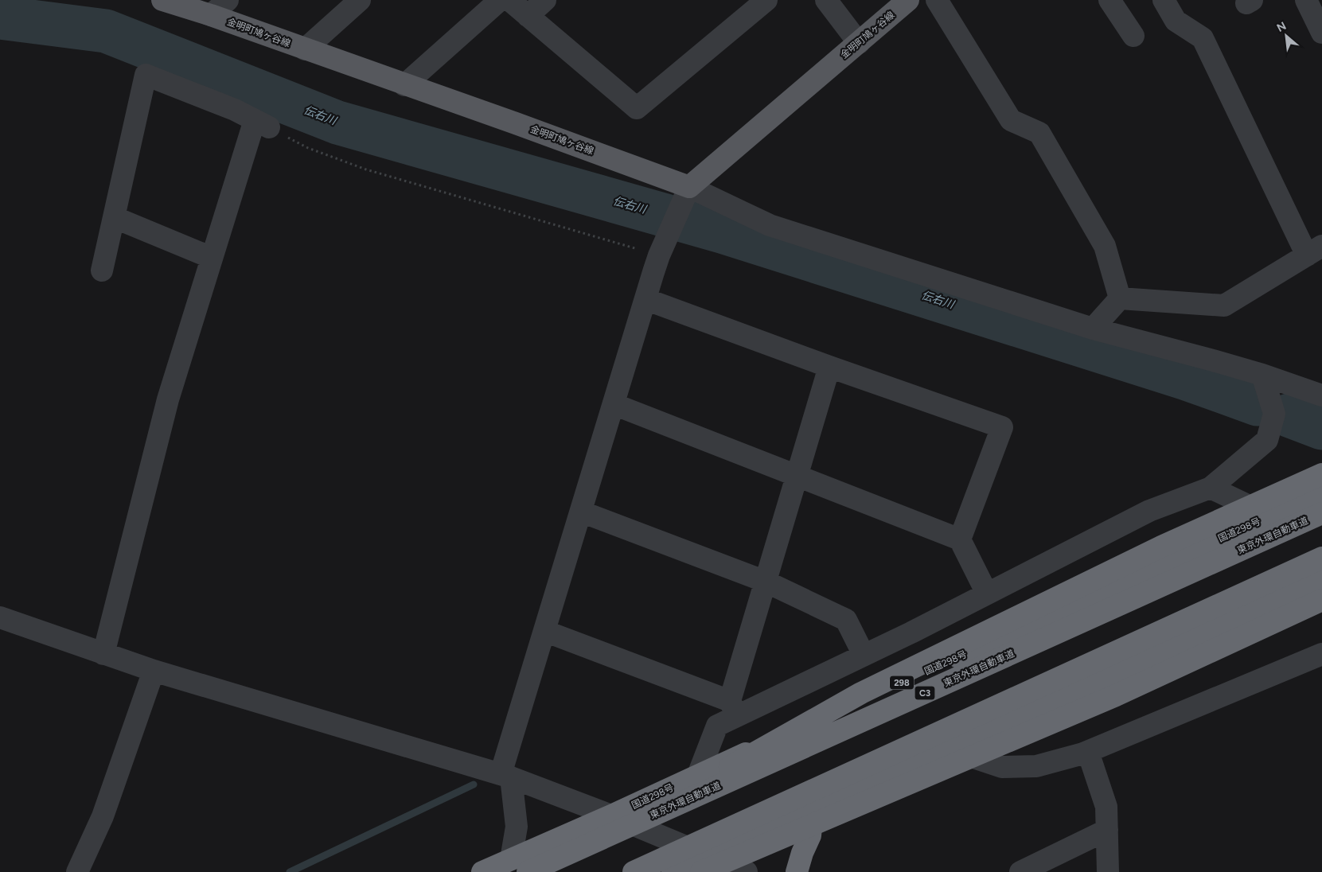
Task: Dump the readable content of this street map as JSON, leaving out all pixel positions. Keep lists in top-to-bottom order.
{
  "streets": {
    "highway": [
      "国道298号",
      "東京外環自動車道",
      "298",
      "C3"
    ],
    "main road": ["金明町鳩ヶ谷線"]
  },
  "crossings": [
    ["国道298号", "東京外環自動車道"]
  ],
  "water": ["伝右川"],
  "north": "top left"
}
